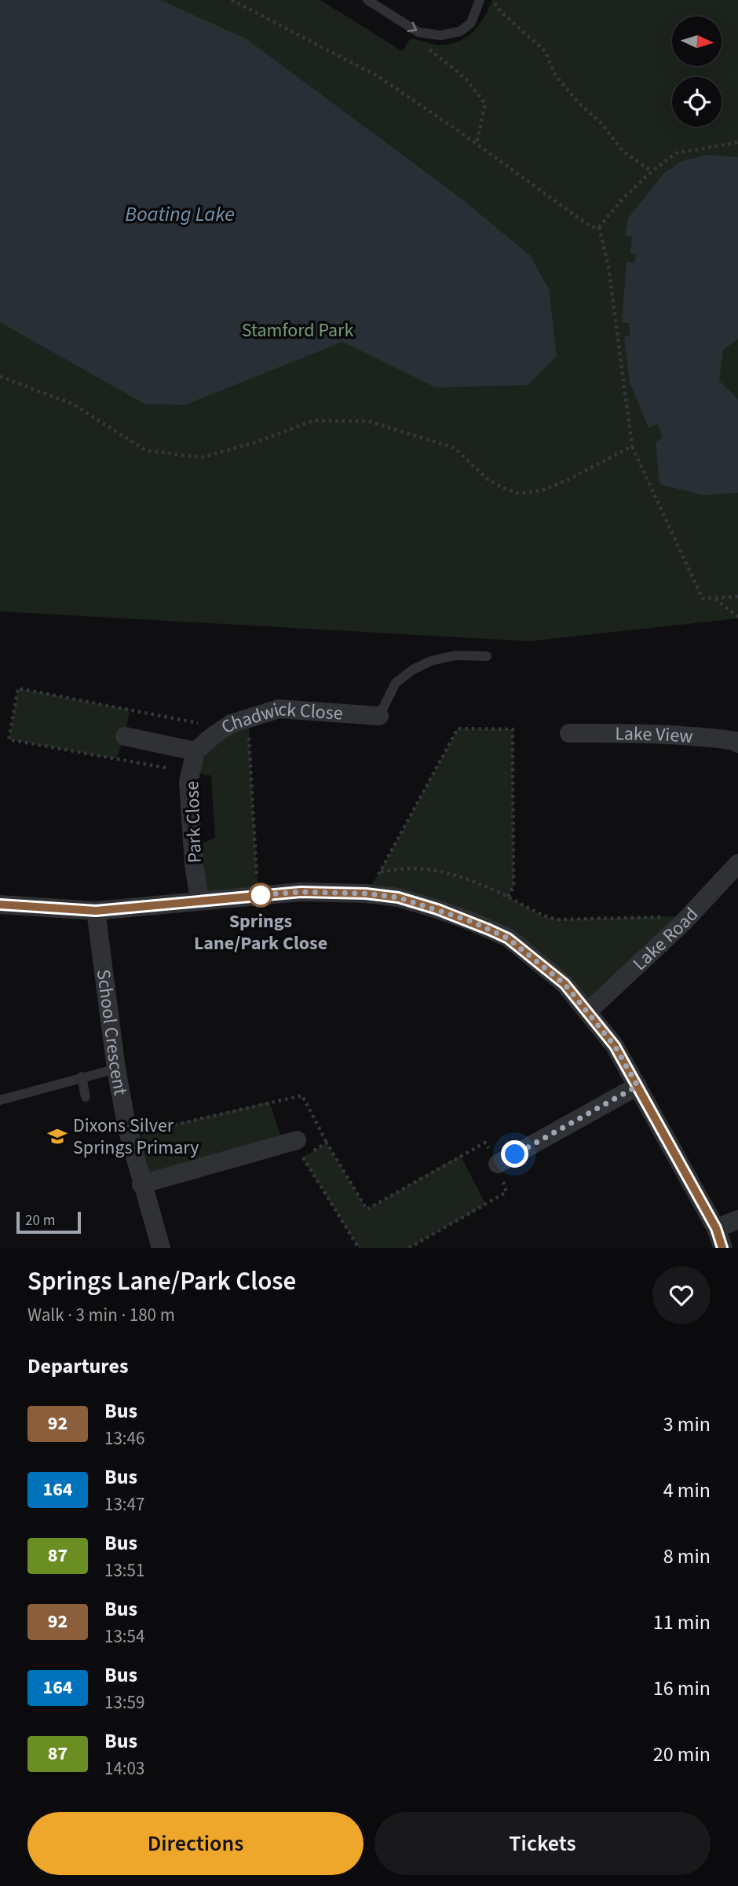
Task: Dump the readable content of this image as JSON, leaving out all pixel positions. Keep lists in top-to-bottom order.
{
  "streets": {
    "street": [
      "Chadwick Close",
      "Lake View",
      "Park Close",
      "Lake Road",
      "School Crescent"
    ]
  },
  "crossings": [
    ["Chadwick Close", "Park Close"]
  ],
  "water": ["Boating Lake"],
  "parks": ["Stamford Park"],
  "places": {
    "other": ["Springs Lane/Park Close"],
    "school or university": ["Dixons Silver Springs Primary"]
  },
  "lines": ["bus line 92"],
  "scale_bar": "20 m",
  "north": "right",
  "page": {
    "scale": "20 m",
    "heading": [
      ["Springs Lane/Park Close", "Walk · 3 min · 180 m"],
      "Departures"
    ],
    "list": [
      {
        "mark": "92",
        "name": "Bus",
        "note": "13:46",
        "value": "3 min"
      },
      {
        "mark": "164",
        "name": "Bus",
        "note": "13:47",
        "value": "4 min"
      },
      {
        "mark": "87",
        "name": "Bus",
        "note": "13:51",
        "value": "8 min"
      },
      {
        "mark": "92",
        "name": "Bus",
        "note": "13:54",
        "value": "11 min"
      },
      {
        "mark": "164",
        "name": "Bus",
        "note": "13:59",
        "value": "16 min"
      },
      {
        "mark": "87",
        "name": "Bus",
        "note": "14:03",
        "value": "20 min"
      }
    ],
    "buttons": ["Directions", "Tickets"]
  }
}
